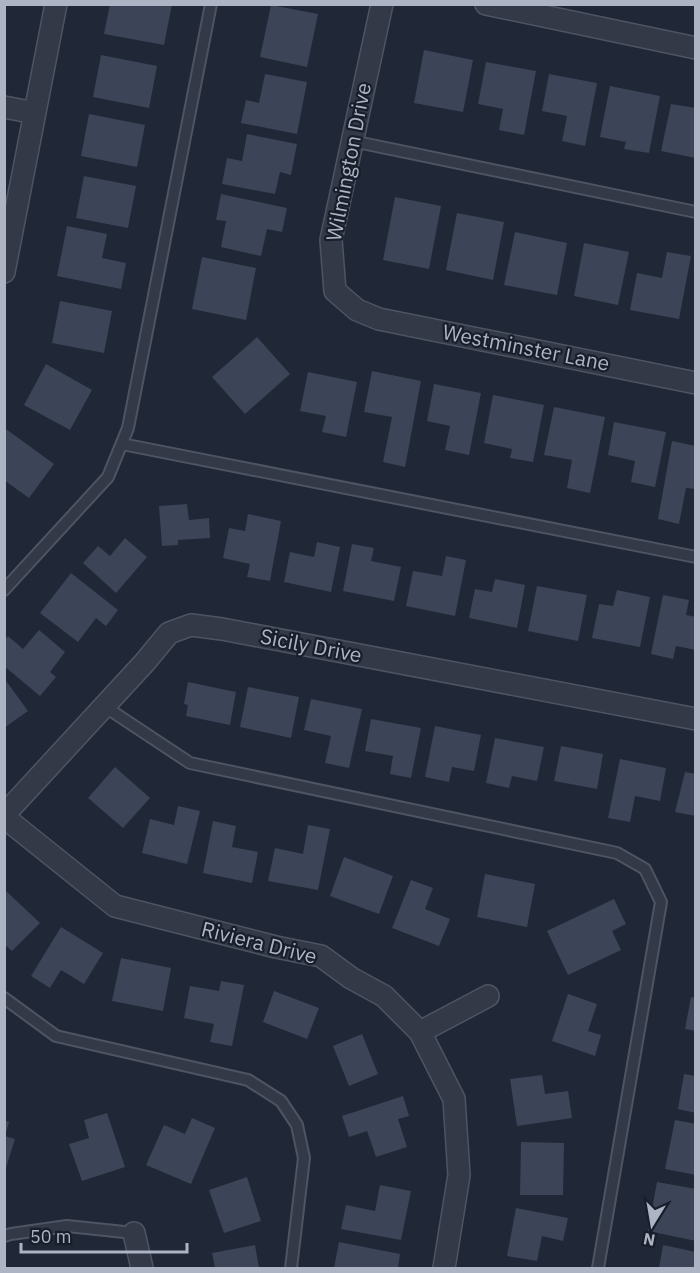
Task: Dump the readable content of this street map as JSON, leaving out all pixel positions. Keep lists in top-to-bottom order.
{
  "streets": {
    "street": [
      "Wilmington Drive",
      "Westminster Lane",
      "Sicily Drive",
      "Riviera Drive"
    ]
  },
  "crossings": [
    ["Wilmington Drive", "Westminster Lane"],
    ["Sicily Drive", "Riviera Drive"]
  ],
  "scale_bar": "50 m",
  "north": "bottom"
}
